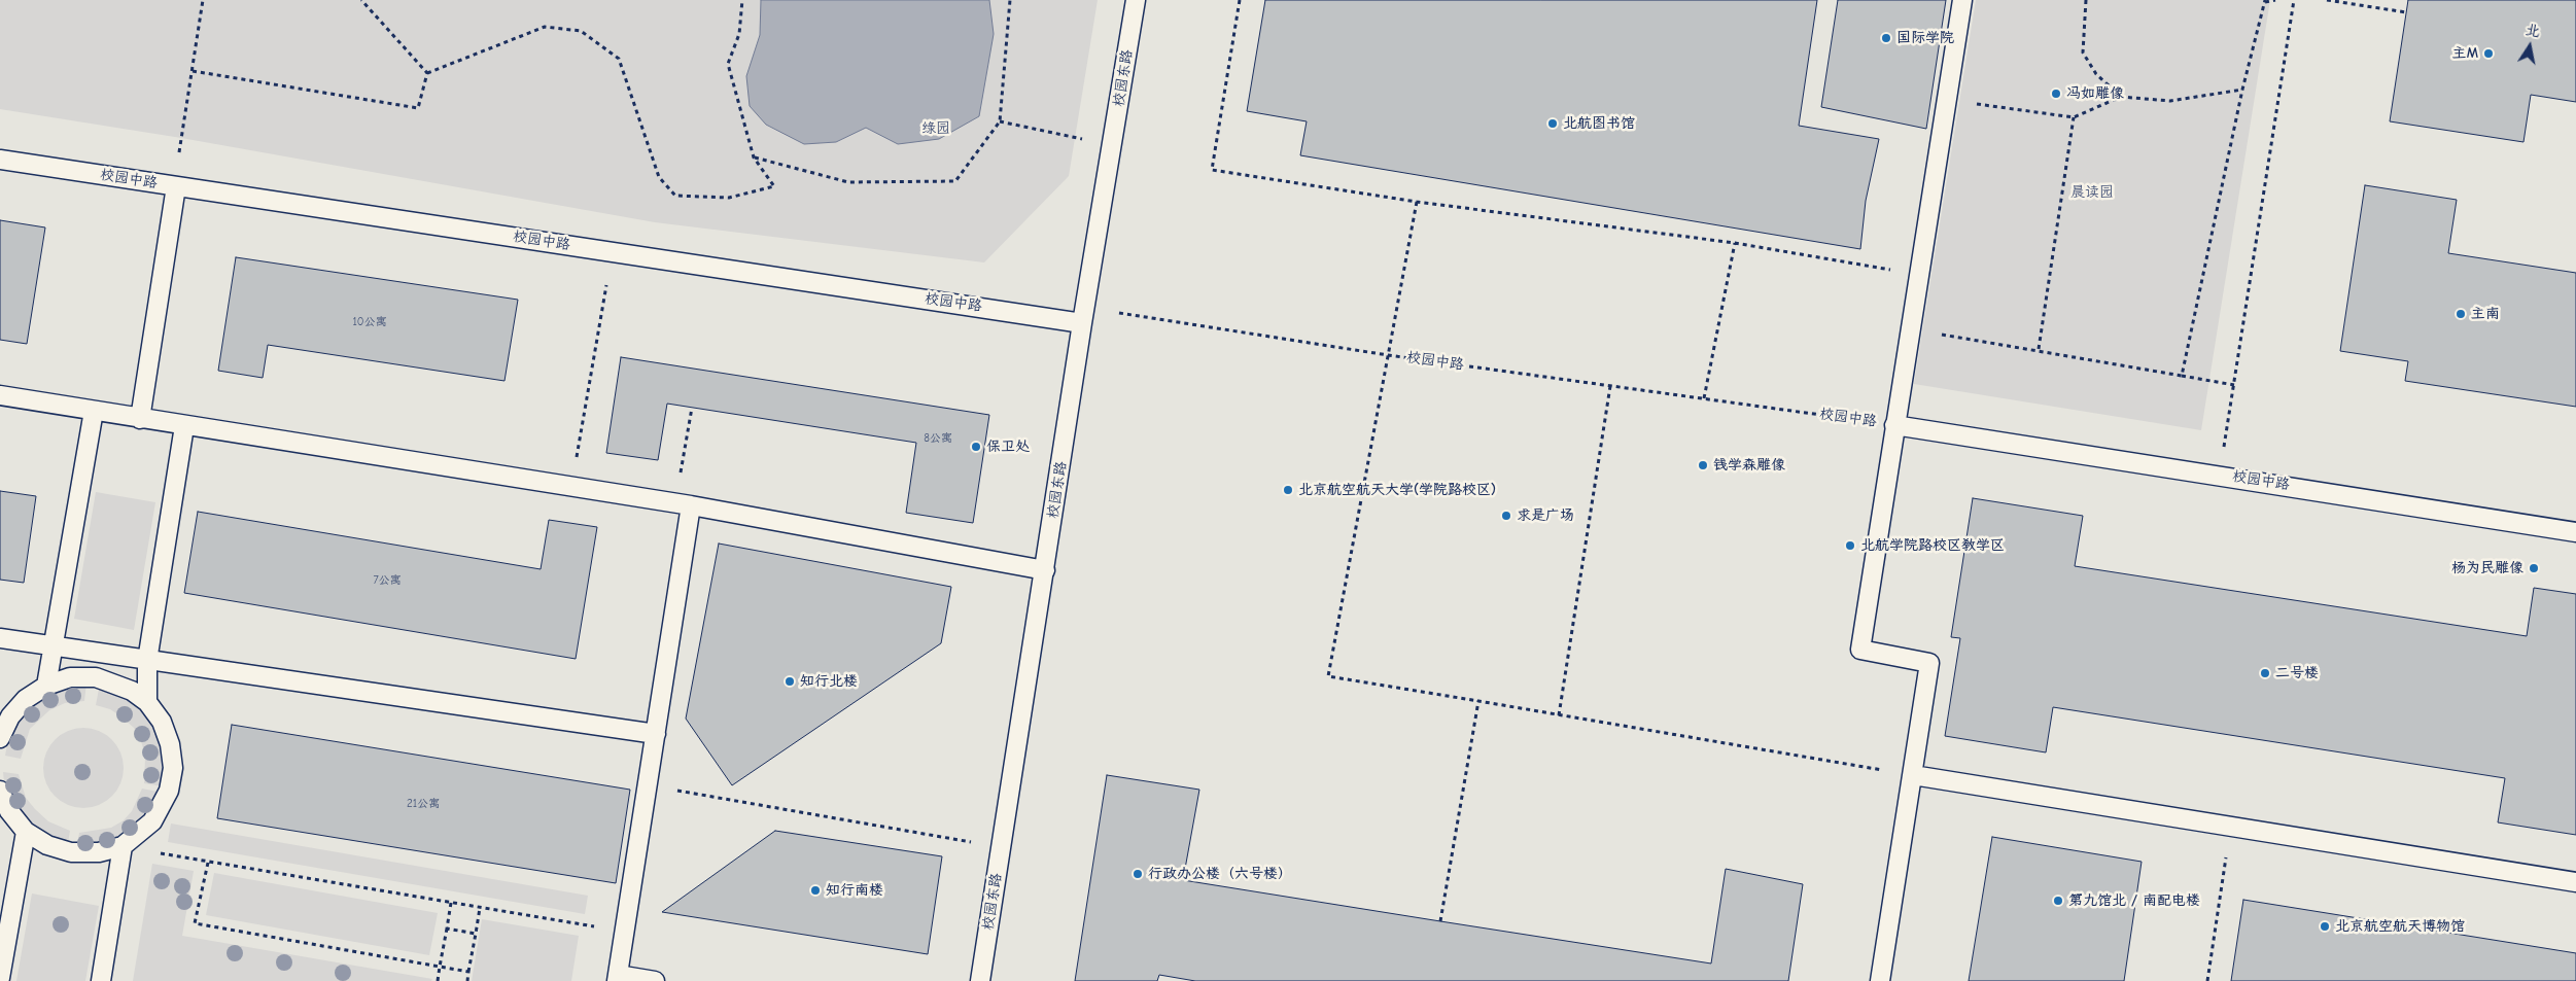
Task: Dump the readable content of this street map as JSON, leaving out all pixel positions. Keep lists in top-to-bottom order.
{
  "streets": {
    "lane": ["校园东路", "校园中路"]
  },
  "crossings": [
    ["校园东路", "校园中路"]
  ],
  "parks": ["绿园", "晨读园"],
  "places": [
    "国际学院",
    "主M",
    "冯如雕像",
    "北航图书馆",
    "主南",
    "保卫处",
    "钱学森雕像",
    "北京航空航天大学(学院路校区)",
    "求是广场",
    "北航学院路校区教学区",
    "杨为民雕像",
    "二号楼",
    "知行北楼",
    "行政办公楼（六号楼）",
    "知行南楼",
    "第九馆北 / 南配电楼",
    "北京航空航天博物馆"
  ],
  "house_numbers": [
    "10公寓",
    "8公寓",
    "7公寓",
    "21公寓"
  ],
  "north": "top"
}
